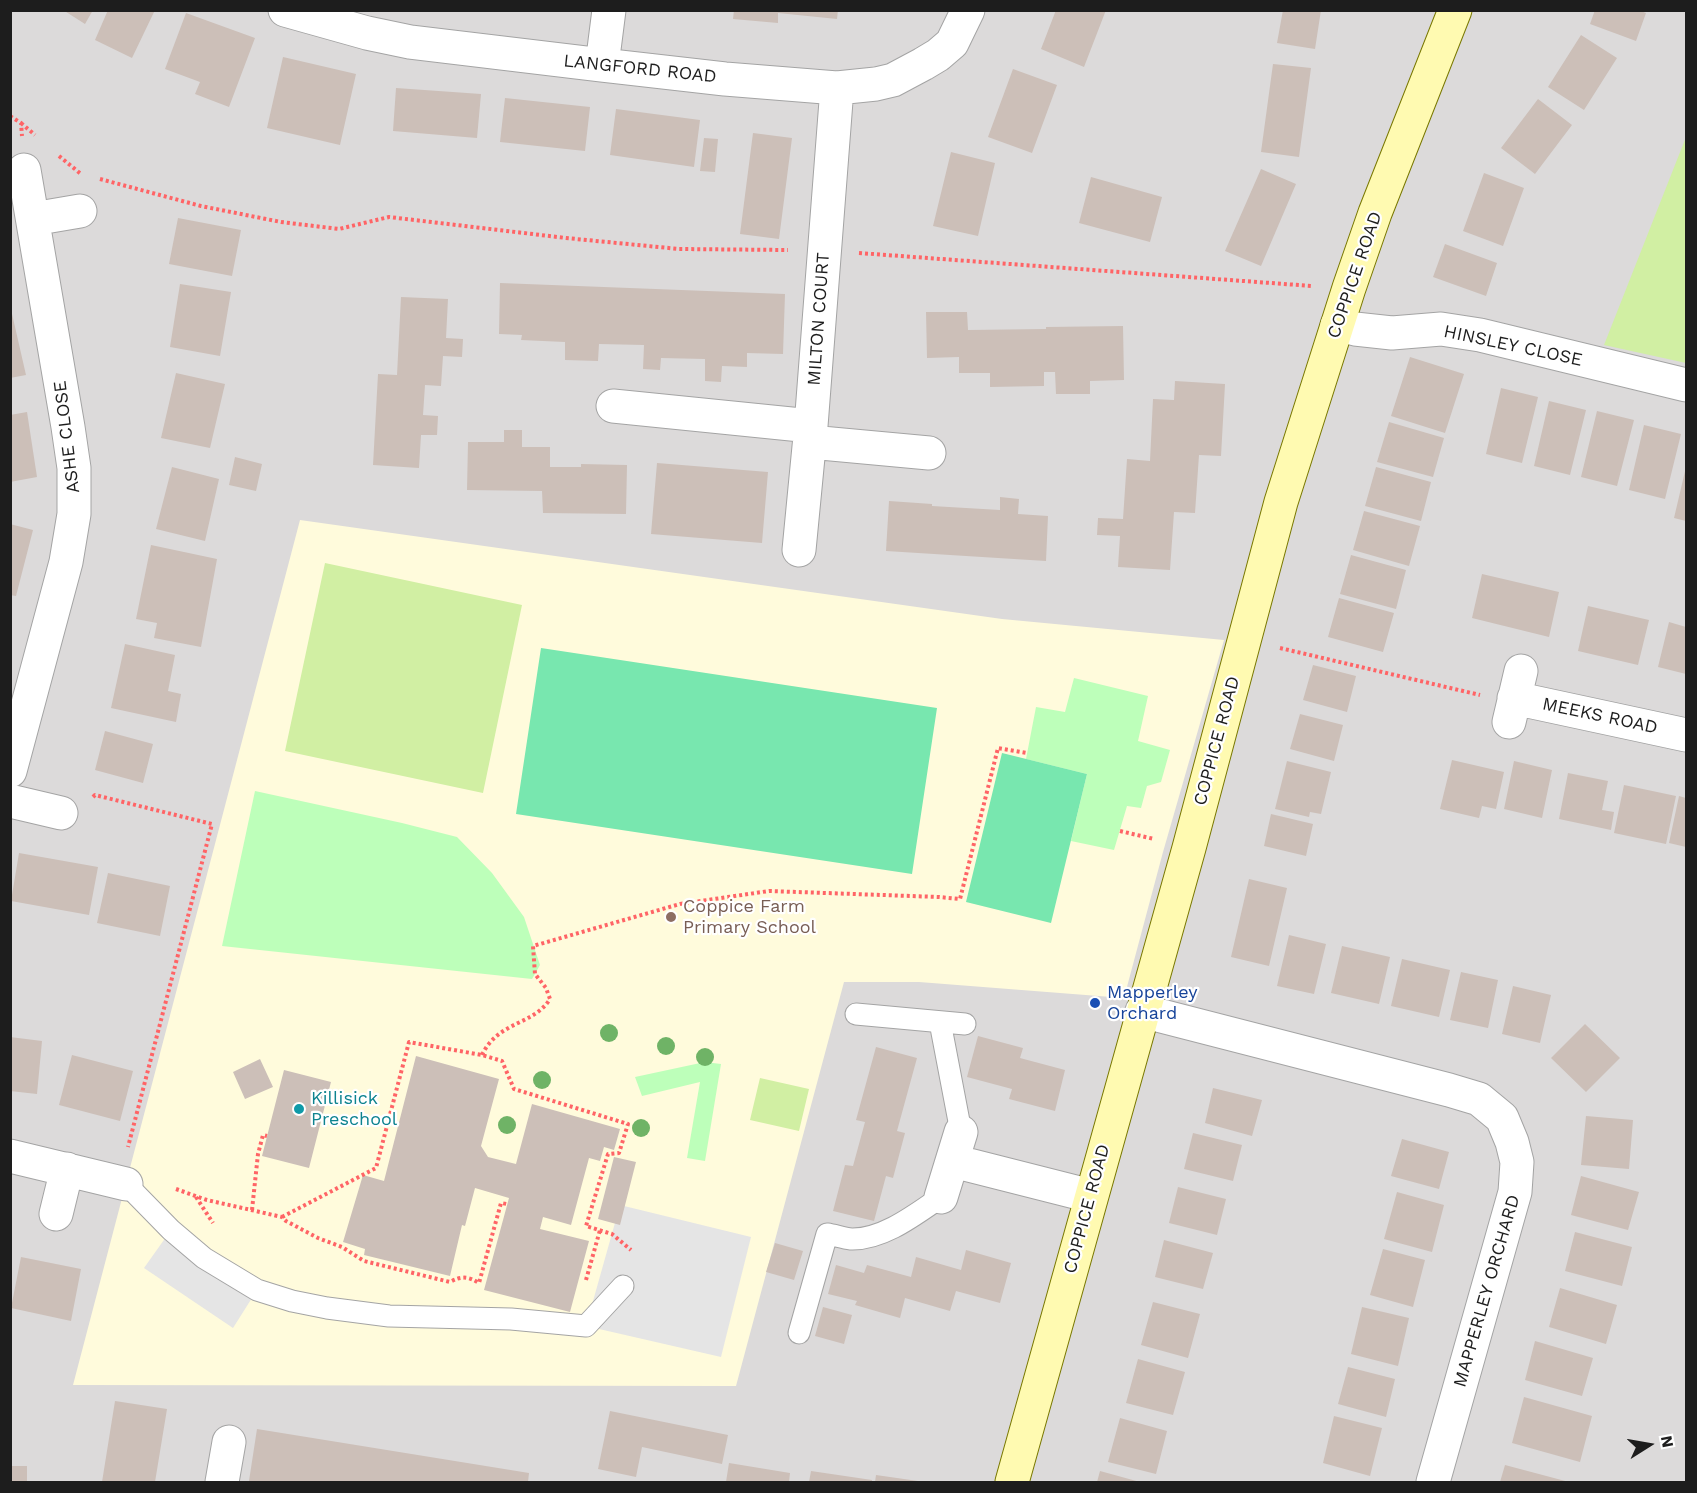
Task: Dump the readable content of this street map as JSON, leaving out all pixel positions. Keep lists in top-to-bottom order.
{
  "streets": {
    "street": [
      "LANGFORD ROAD",
      "COPPICE ROAD",
      "MILTON COURT",
      "HINSLEY CLOSE",
      "ASHE CLOSE",
      "MEEKS ROAD",
      "MAPPERLEY ORCHARD"
    ]
  },
  "crossings": [
    ["LANGFORD ROAD", "MILTON COURT"],
    ["COPPICE ROAD", "HINSLEY CLOSE"],
    ["COPPICE ROAD", "MAPPERLEY ORCHARD"]
  ],
  "places": ["Coppice Farm Primary School", "Mapperley Orchard", "Killisick Preschool"],
  "north": "right"
}
